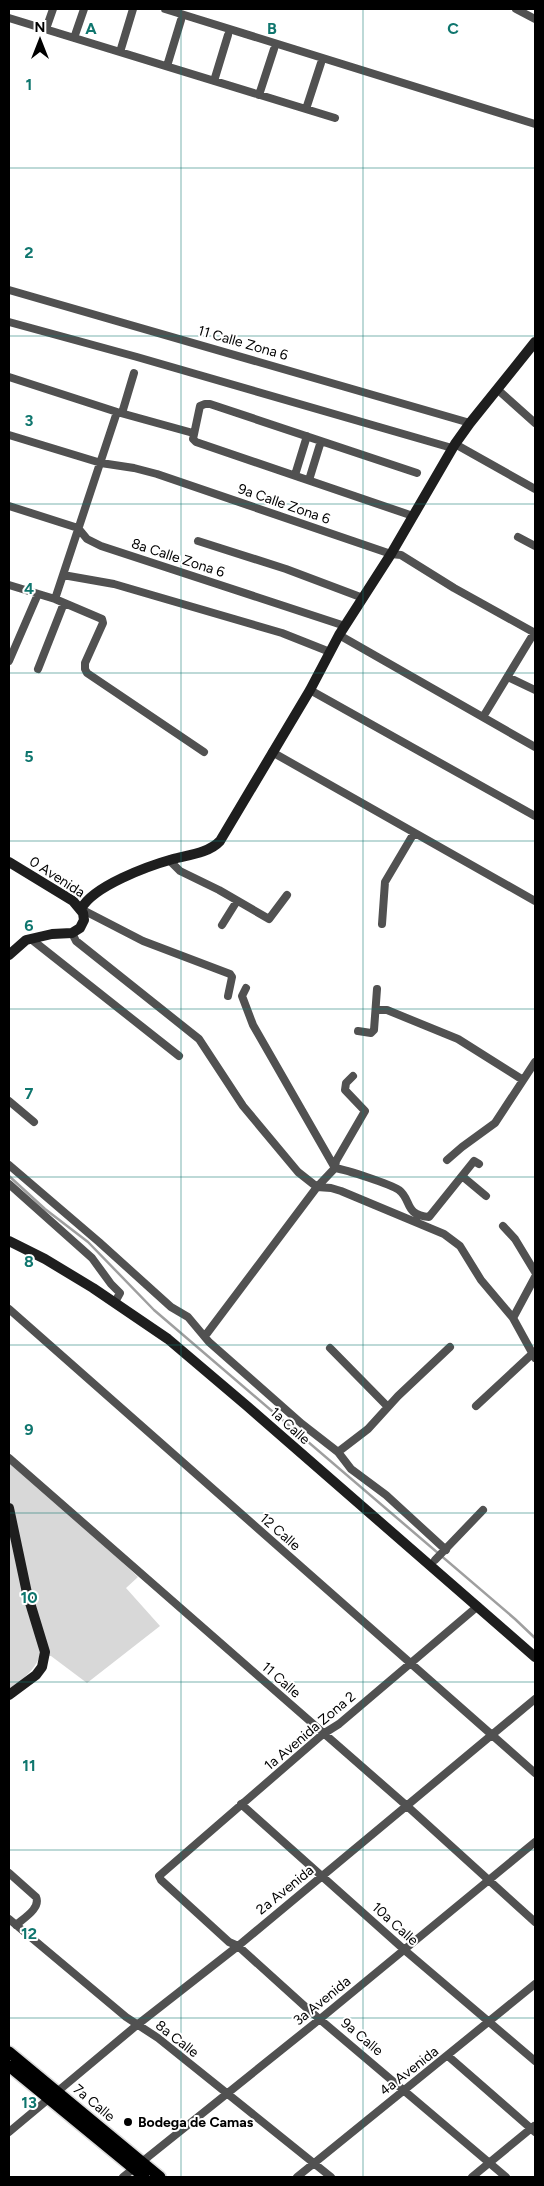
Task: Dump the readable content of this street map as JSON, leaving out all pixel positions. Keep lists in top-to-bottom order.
{
  "streets": {
    "main road": ["7a Calle"],
    "street": [
      "11 Calle Zona 6",
      "9a Calle Zona 6",
      "8a Calle Zona 6",
      "0 Avenida",
      "1a Calle",
      "12 Calle",
      "11 Calle",
      "1a Avenida Zona 2",
      "2a Avenida",
      "10a Calle",
      "3a Avenida",
      "9a Calle",
      "8a Calle",
      "4a Avenida"
    ]
  },
  "crossings": [
    ["1a Calle", "1a Avenida Zona 2"],
    ["12 Calle", "1a Avenida Zona 2"],
    ["12 Calle", "2a Avenida"],
    ["11 Calle", "1a Avenida Zona 2"],
    ["11 Calle", "2a Avenida"],
    ["11 Calle", "3a Avenida"],
    ["1a Avenida Zona 2", "10a Calle"],
    ["1a Avenida Zona 2", "9a Calle"],
    ["2a Avenida", "10a Calle"],
    ["2a Avenida", "9a Calle"],
    ["2a Avenida", "8a Calle"],
    ["2a Avenida", "7a Calle"],
    ["10a Calle", "3a Avenida"],
    ["10a Calle", "4a Avenida"],
    ["3a Avenida", "9a Calle"],
    ["3a Avenida", "8a Calle"],
    ["3a Avenida", "7a Calle"],
    ["9a Calle", "4a Avenida"],
    ["8a Calle", "4a Avenida"]
  ],
  "places": ["Bodega de Camas"],
  "north": "top",
  "grid": {
    "columns": ["A", "B", "C"],
    "rows": [
      "1",
      "2",
      "3",
      "4",
      "5",
      "6",
      "7",
      "8",
      "9",
      "10",
      "11",
      "12",
      "13"
    ]
  }
}
